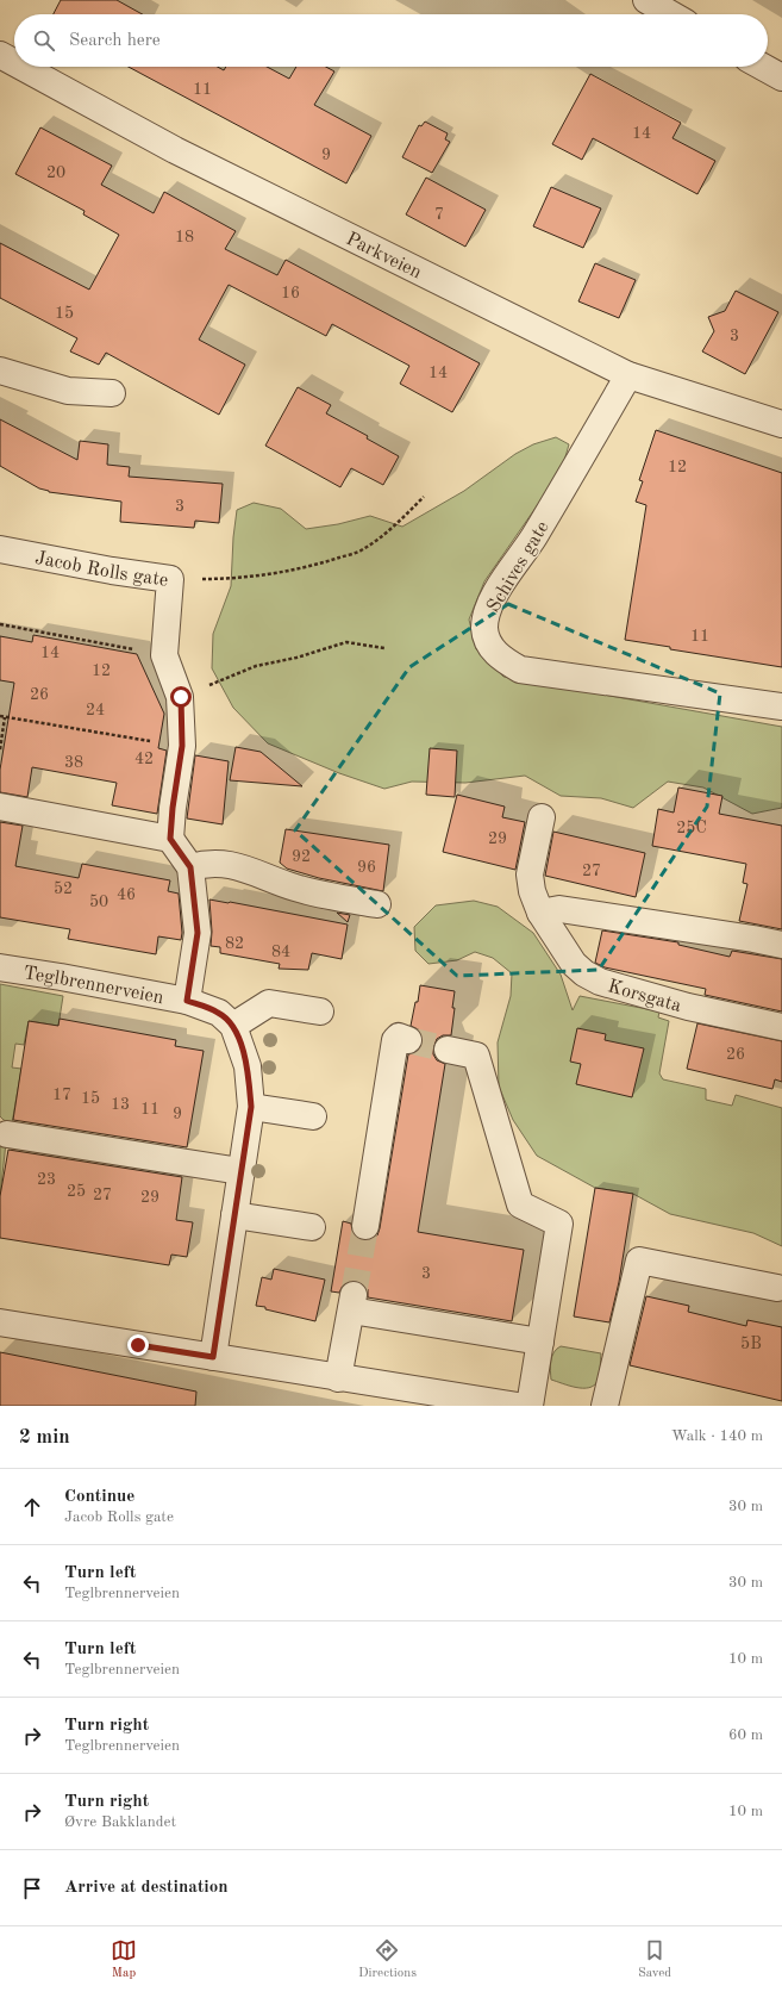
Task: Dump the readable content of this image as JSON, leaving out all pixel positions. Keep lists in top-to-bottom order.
{
  "streets": {
    "street": [
      "Parkveien",
      "Schives gate",
      "Jacob Rolls gate",
      "Teglbrennerveien",
      "Korsgata"
    ]
  },
  "crossings": [
    ["Parkveien", "Schives gate"],
    ["Jacob Rolls gate", "Teglbrennerveien"]
  ],
  "house_numbers": [
    "11",
    "14",
    "9",
    "20",
    "7",
    "18",
    "16",
    "15",
    "3",
    "14",
    "12",
    "3",
    "11",
    "14",
    "12",
    "26",
    "24",
    "42",
    "38",
    "25C",
    "29",
    "92",
    "96",
    "27",
    "52",
    "46",
    "50",
    "82",
    "84",
    "26",
    "17",
    "15",
    "13",
    "11",
    "9",
    "23",
    "25",
    "27",
    "29",
    "3",
    "5B"
  ],
  "page": {
    "search": "Search here",
    "heading": ["2 min", "Walk · 140 m"],
    "list": [
      ["Continue", "Jacob Rolls gate", "30 m"],
      ["Turn left", "Teglbrennerveien", "30 m"],
      ["Turn left", "Teglbrennerveien", "10 m"],
      ["Turn right", "Teglbrennerveien", "60 m"],
      ["Turn right", "Øvre Bakklandet", "10 m"],
      "Arrive at destination"
    ],
    "nav": ["Map", "Directions", "Saved"]
  }
}
